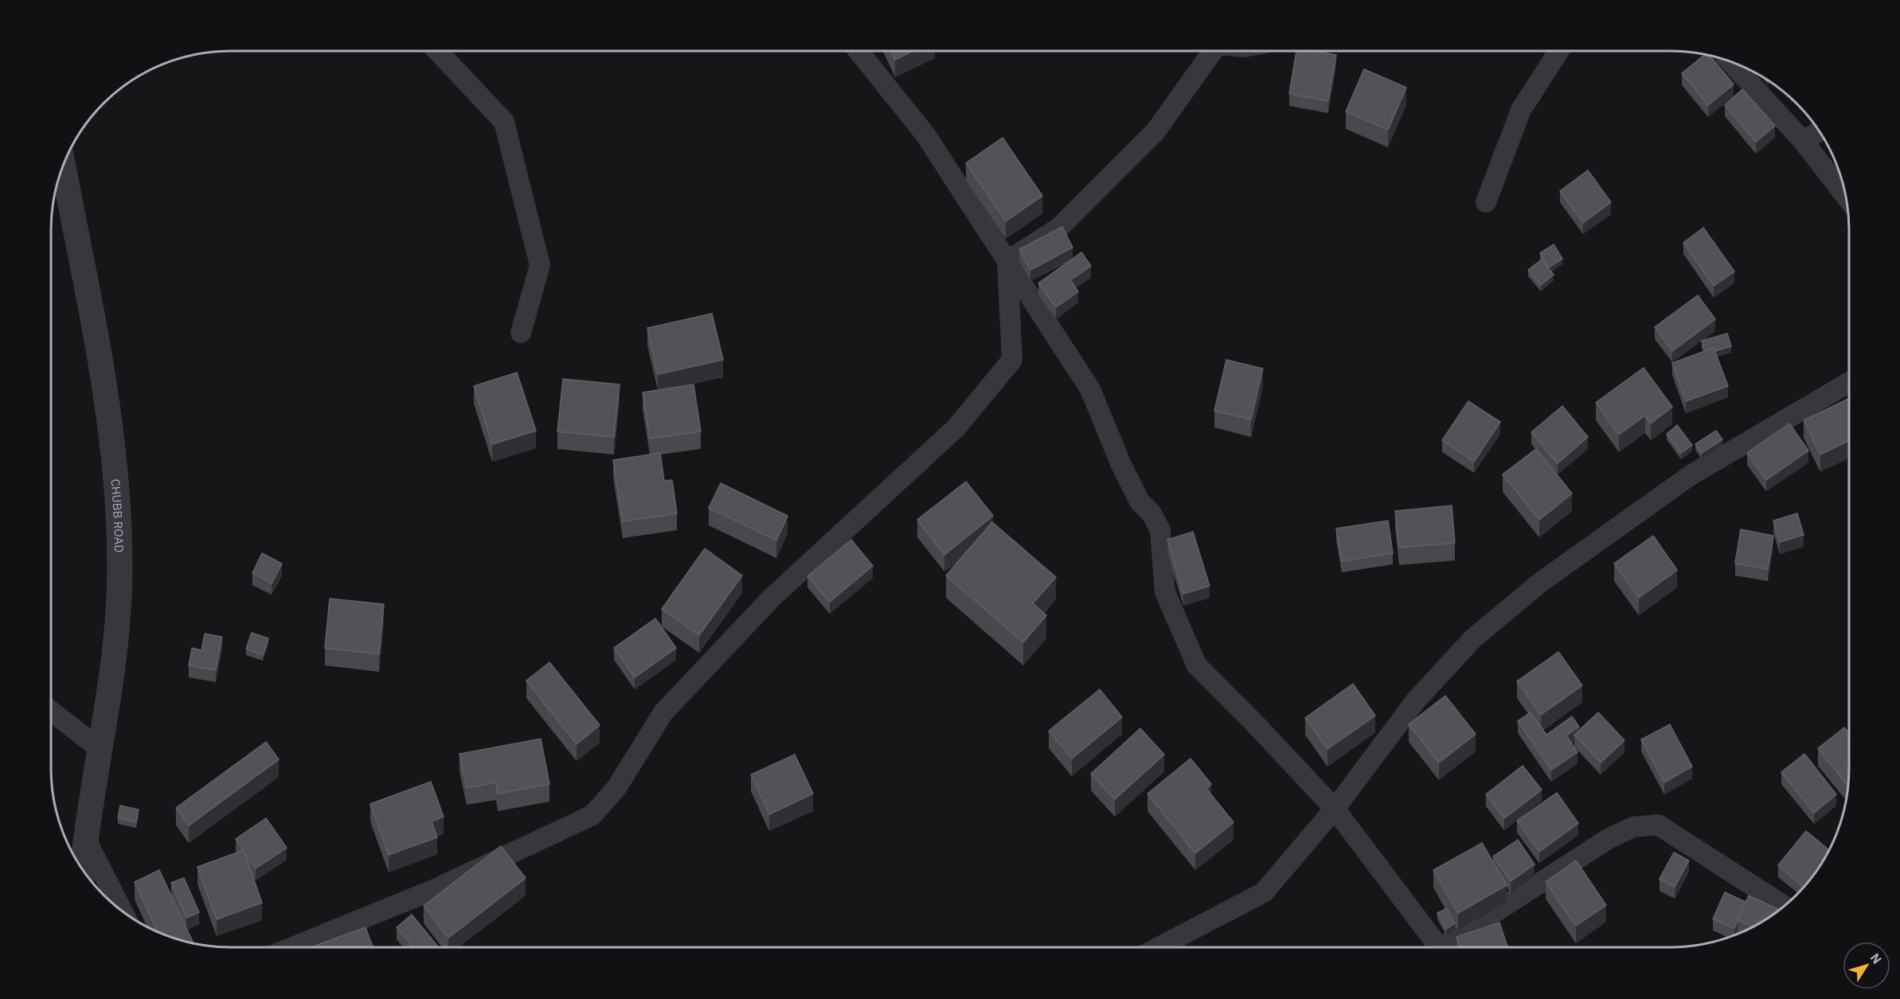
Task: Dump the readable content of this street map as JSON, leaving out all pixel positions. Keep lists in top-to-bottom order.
{
  "streets": {
    "street": ["CHUBB ROAD"]
  },
  "north": "top right"
}
